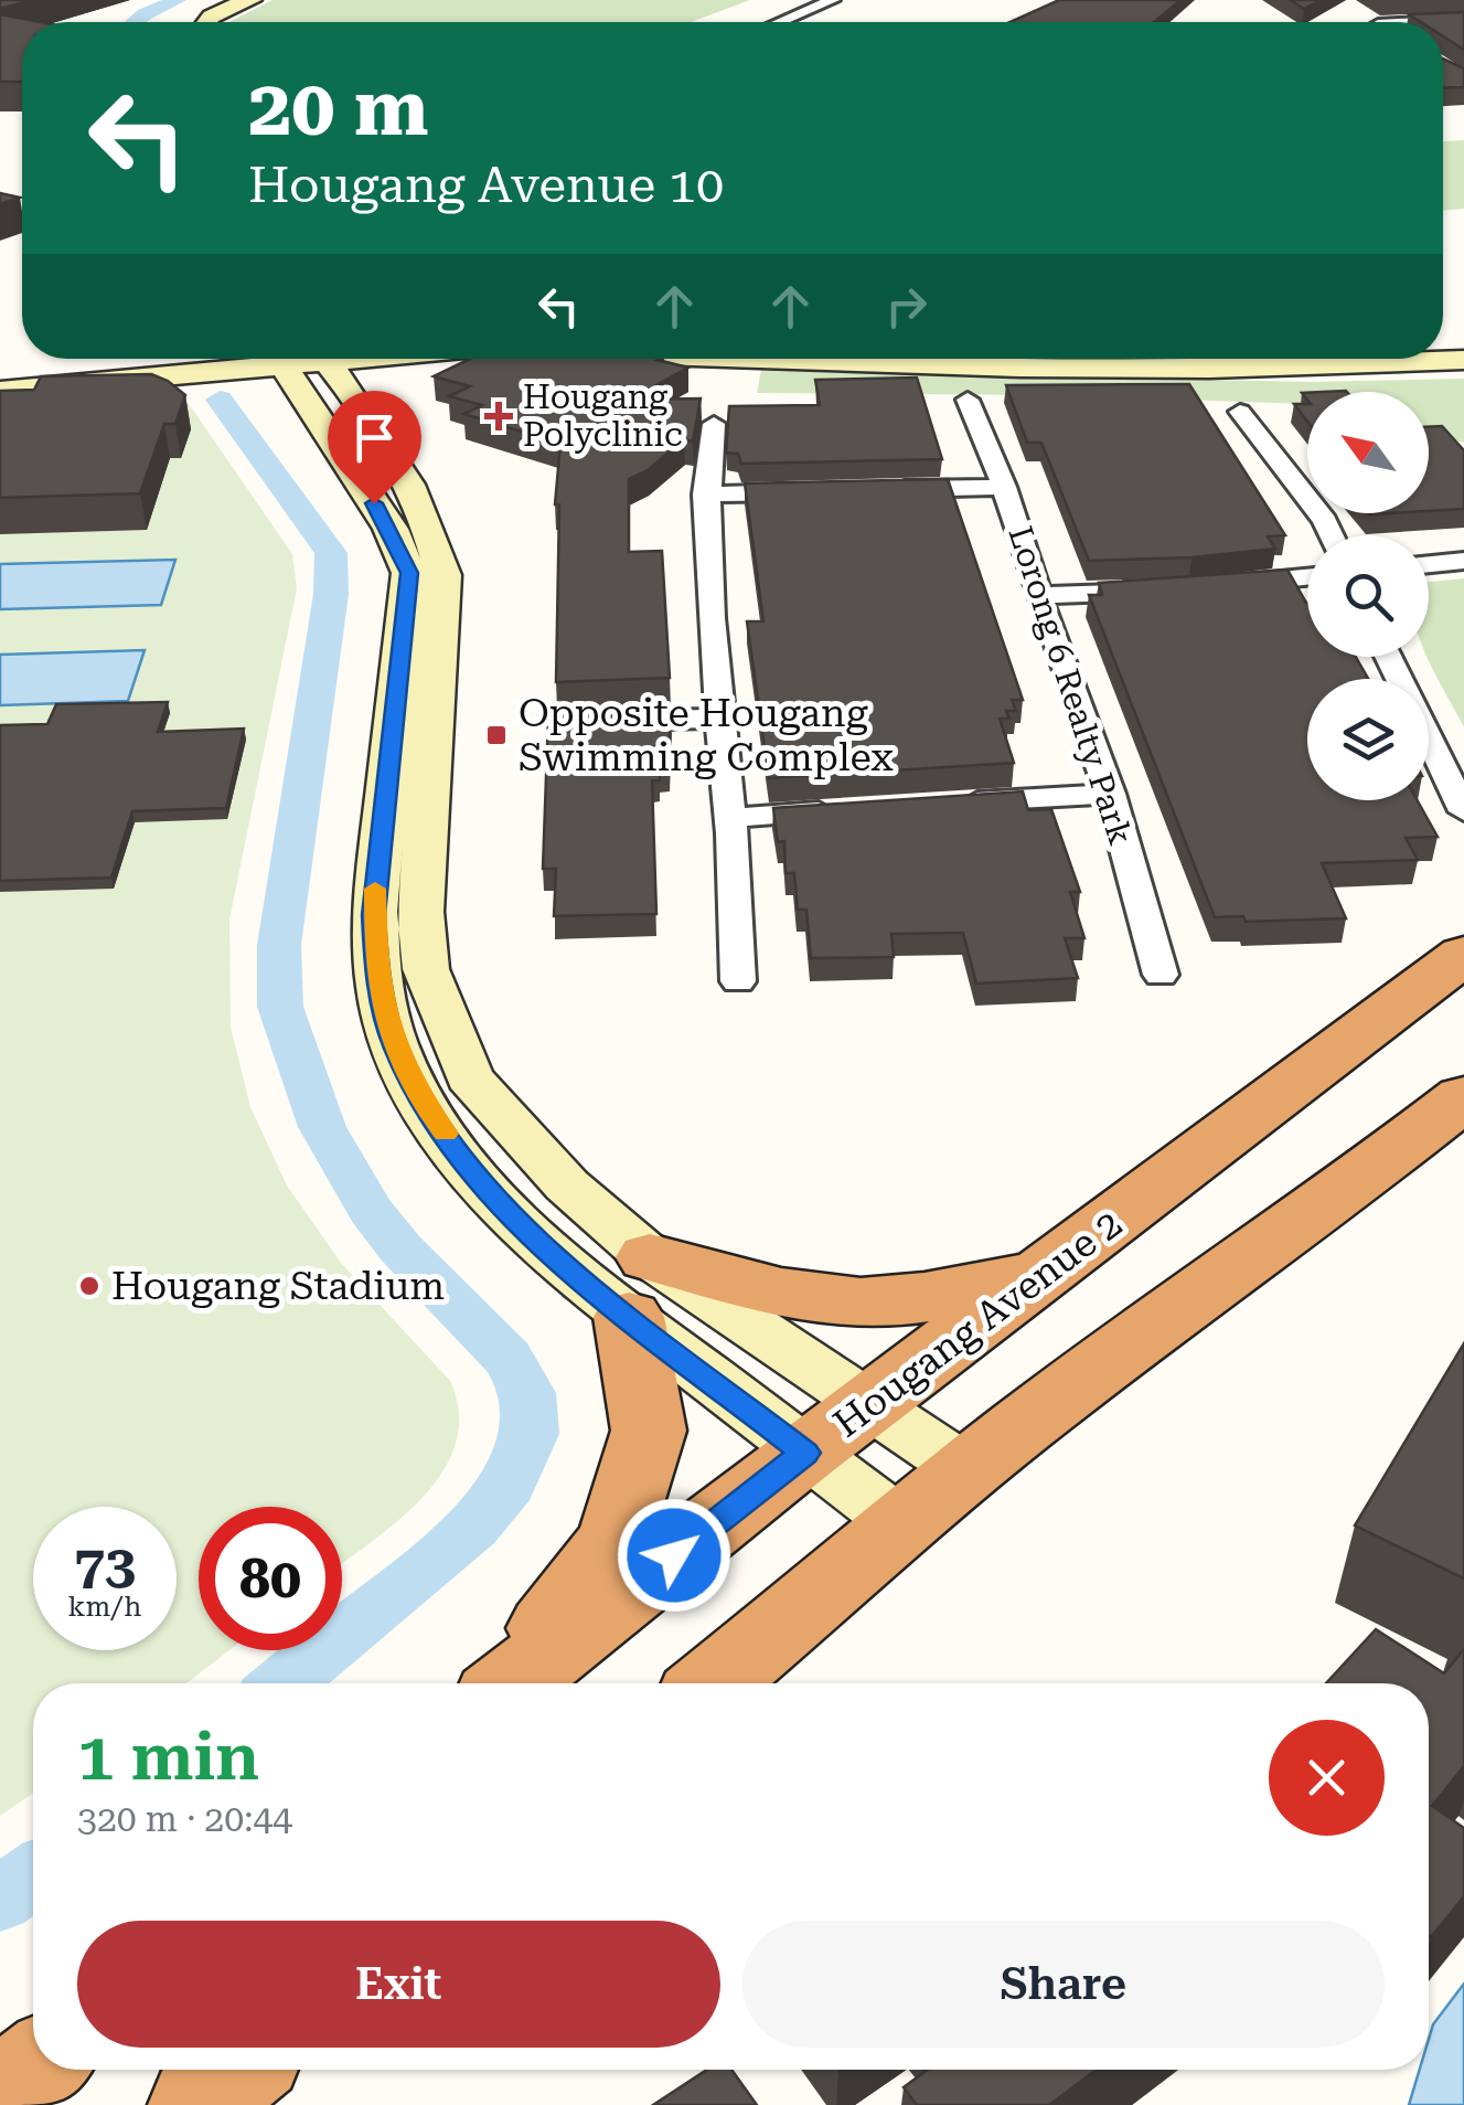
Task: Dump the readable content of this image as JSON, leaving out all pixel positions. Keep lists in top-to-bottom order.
{
  "streets": {
    "highway": ["Hougang Avenue 2"],
    "street": ["Lorong 6 Realty Park"]
  },
  "places": {
    "health": ["Hougang Polyclinic"],
    "transit": ["Opposite Hougang Swimming Complex"],
    "other": ["Hougang Stadium"]
  },
  "north": "top left",
  "page": {
    "turn": ["20 m", "Hougang Avenue 10"],
    "speed": "73 km/h",
    "limit": "80",
    "heading": ["1 min", "320 m · 20:44"],
    "buttons": ["Exit", "Share"]
  }
}
